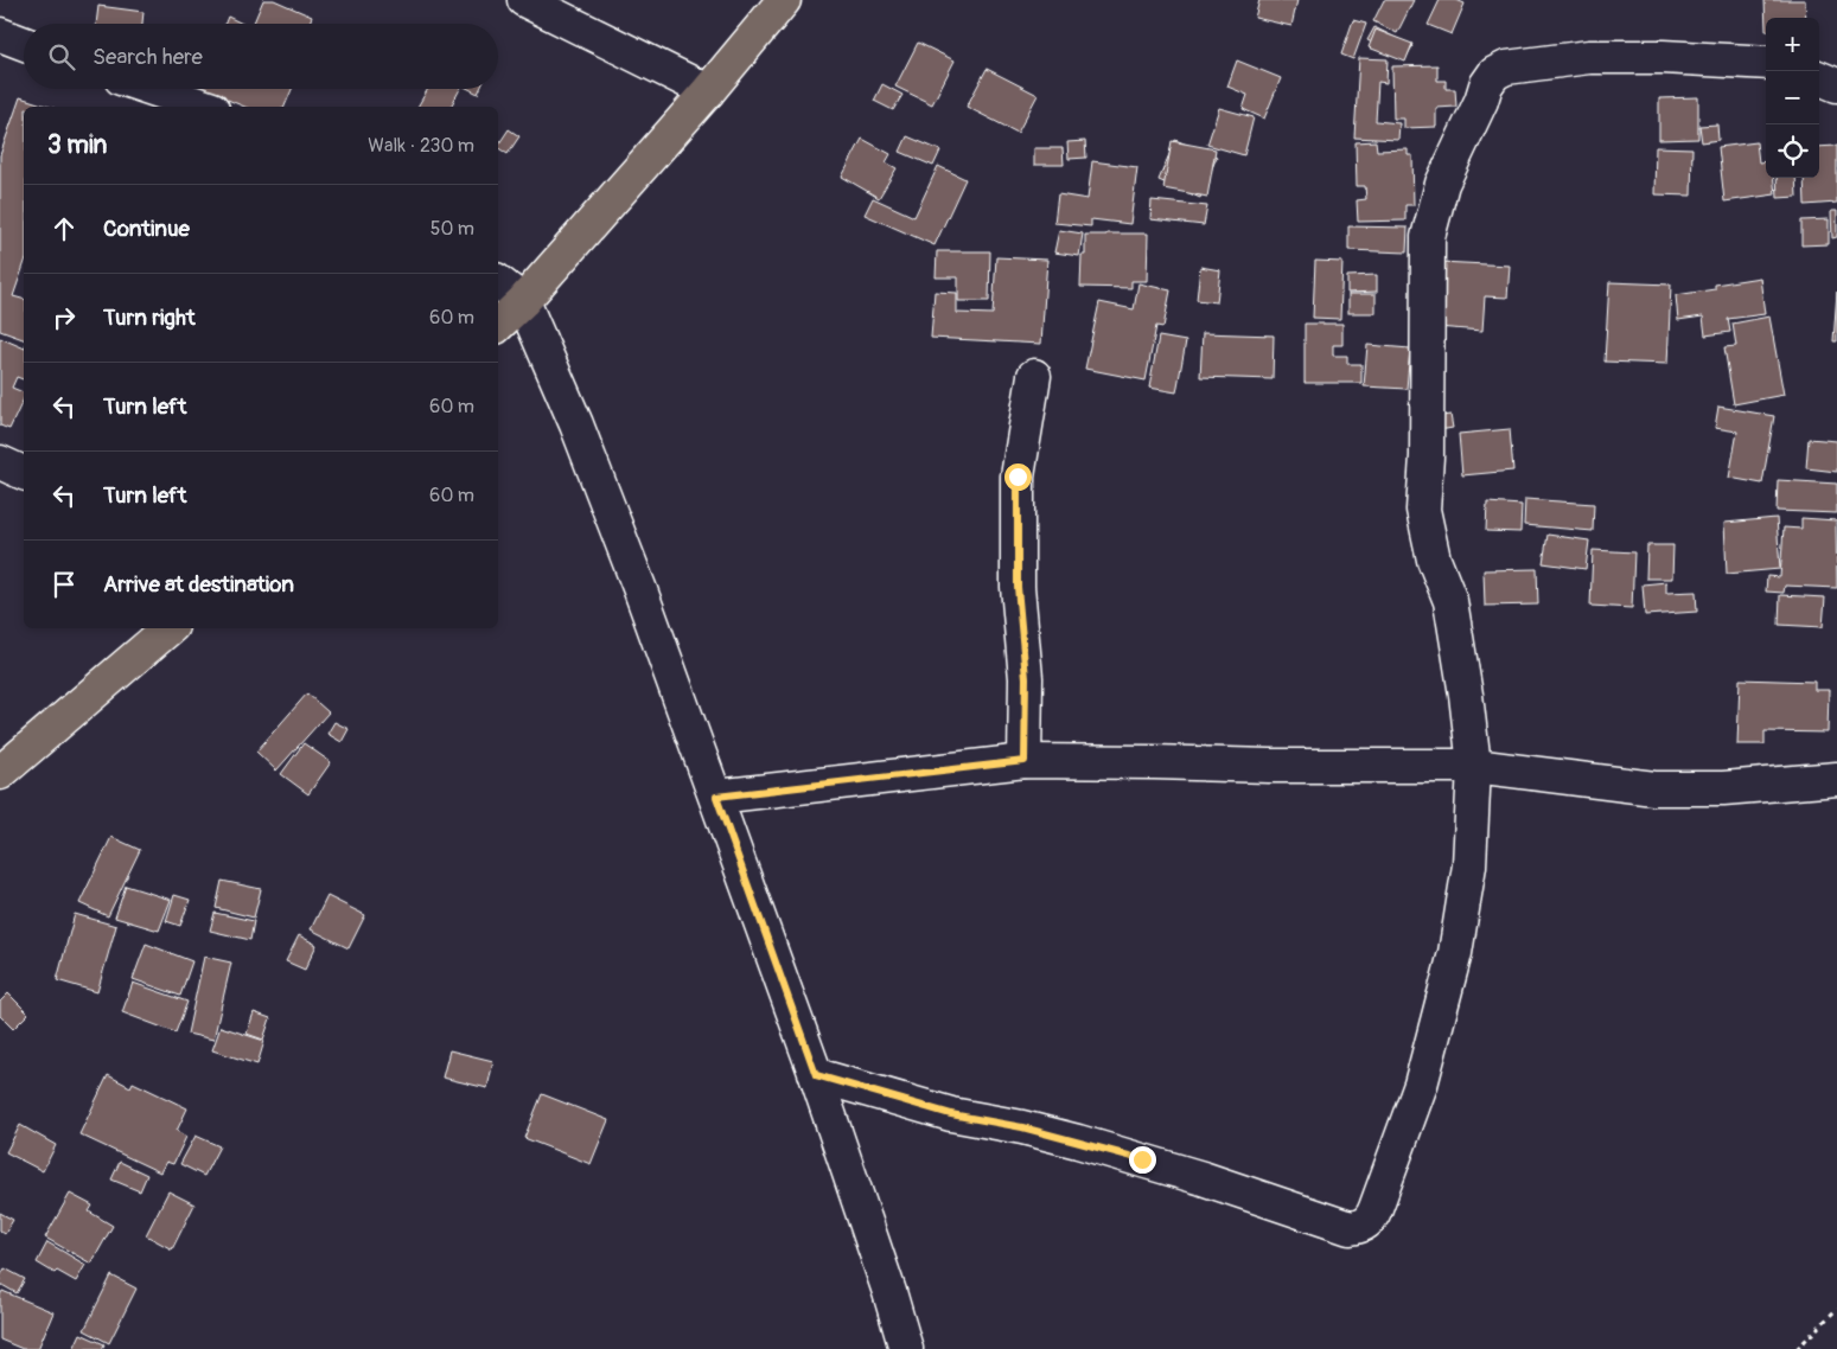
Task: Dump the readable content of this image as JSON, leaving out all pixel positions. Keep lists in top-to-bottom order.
{
  "page": {
    "map_buttons": ["+", "−"],
    "search": "Search here",
    "heading": ["3 min", "Walk · 230 m"],
    "list": [
      ["Continue", "50 m"],
      ["Turn right", "60 m"],
      ["Turn left", "60 m"],
      ["Turn left", "60 m"],
      "Arrive at destination"
    ]
  }
}
